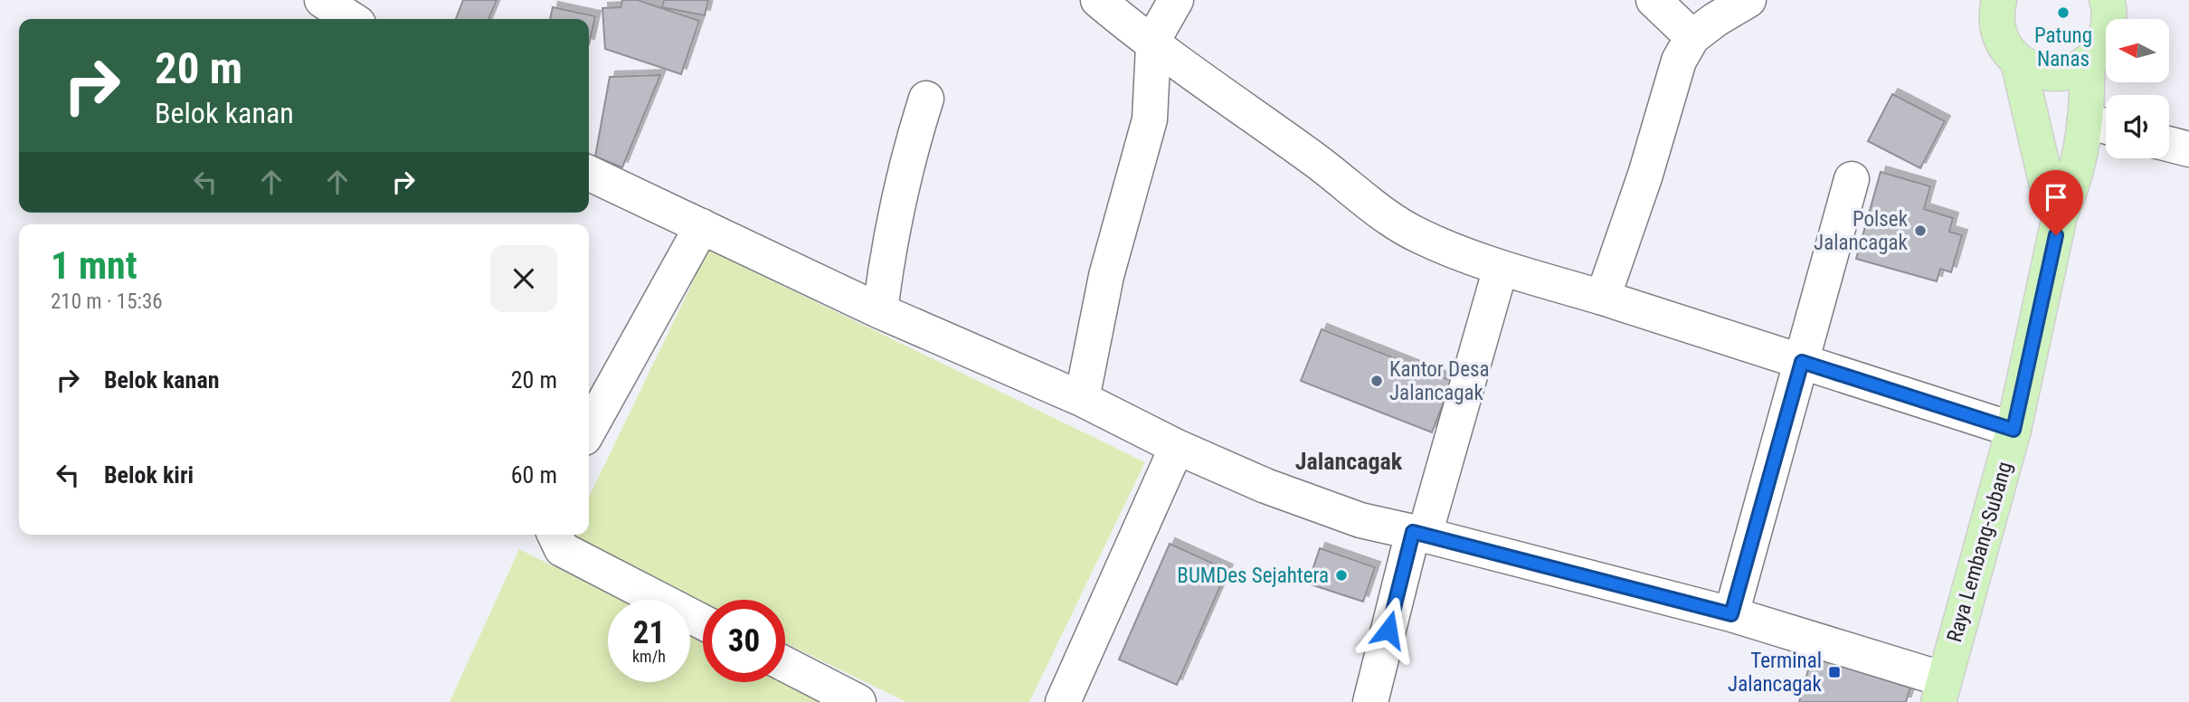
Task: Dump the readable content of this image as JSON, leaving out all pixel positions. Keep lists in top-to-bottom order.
{
  "streets": {
    "main road": ["Raya Lembang-Subang"]
  },
  "districts": ["Jalancagak"],
  "places": {
    "other": [
      "Patung Nanas",
      "Polsek Jalancagak",
      "Kantor Desa Jalancagak",
      "BUMDes Sejahtera"
    ],
    "transit": ["Terminal Jalancagak"]
  },
  "north": "left",
  "page": {
    "turn": ["20 m", "Belok kanan"],
    "heading": ["1 mnt", "210 m · 15:36"],
    "list": [
      {
        "name": "Belok kanan",
        "value": "20 m"
      },
      {
        "name": "Belok kiri",
        "value": "60 m"
      }
    ],
    "speed": "21 km/h",
    "limit": "30"
  }
}
